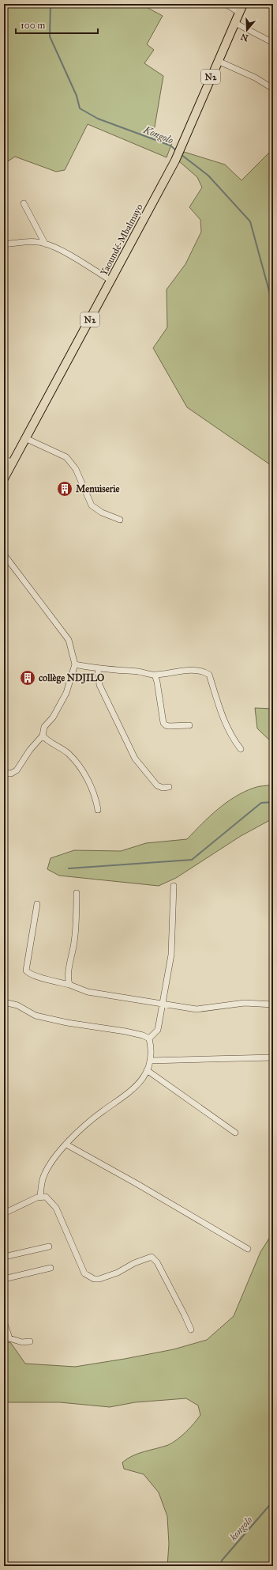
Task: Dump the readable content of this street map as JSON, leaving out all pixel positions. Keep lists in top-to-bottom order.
{
  "streets": {
    "highway": ["N2", "Yaoundé-Mbalmayo"]
  },
  "water": ["Kongolo", "kongolo"],
  "places": {
    "building": ["Menuiserie", "collège NDJILO"]
  },
  "scale_bar": "100 m",
  "north": "bottom"
}
